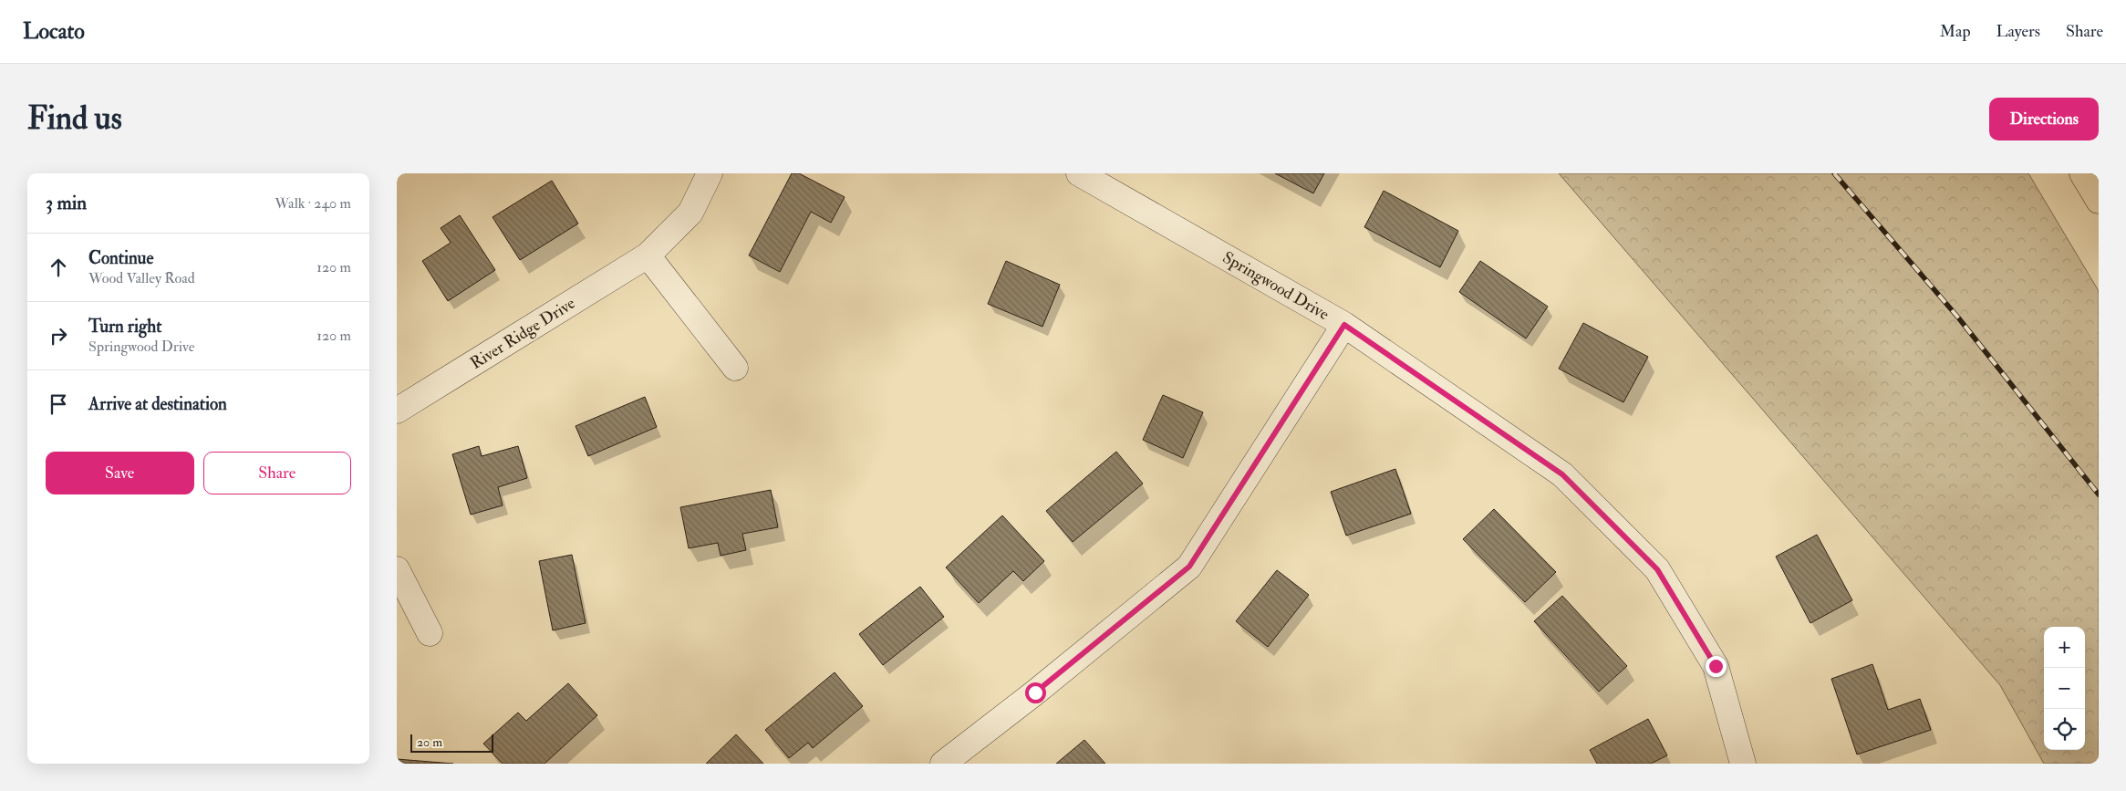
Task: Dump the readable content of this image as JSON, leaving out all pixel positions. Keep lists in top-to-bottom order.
{
  "streets": {
    "street": ["Springwood Drive", "River Ridge Drive"]
  },
  "scale_bar": "20 m",
  "page": {
    "header": "Locato",
    "nav": ["Map", "Layers", "Share"],
    "buttons": [
      "Directions",
      ["Save", "Share"]
    ],
    "title": "Find us",
    "heading": ["3 min", "Walk · 240 m"],
    "list": [
      ["Continue", "Wood Valley Road", "120 m"],
      ["Turn right", "Springwood Drive", "120 m"],
      "Arrive at destination"
    ],
    "map_buttons": ["+", "−"],
    "scale": "20 m"
  }
}
